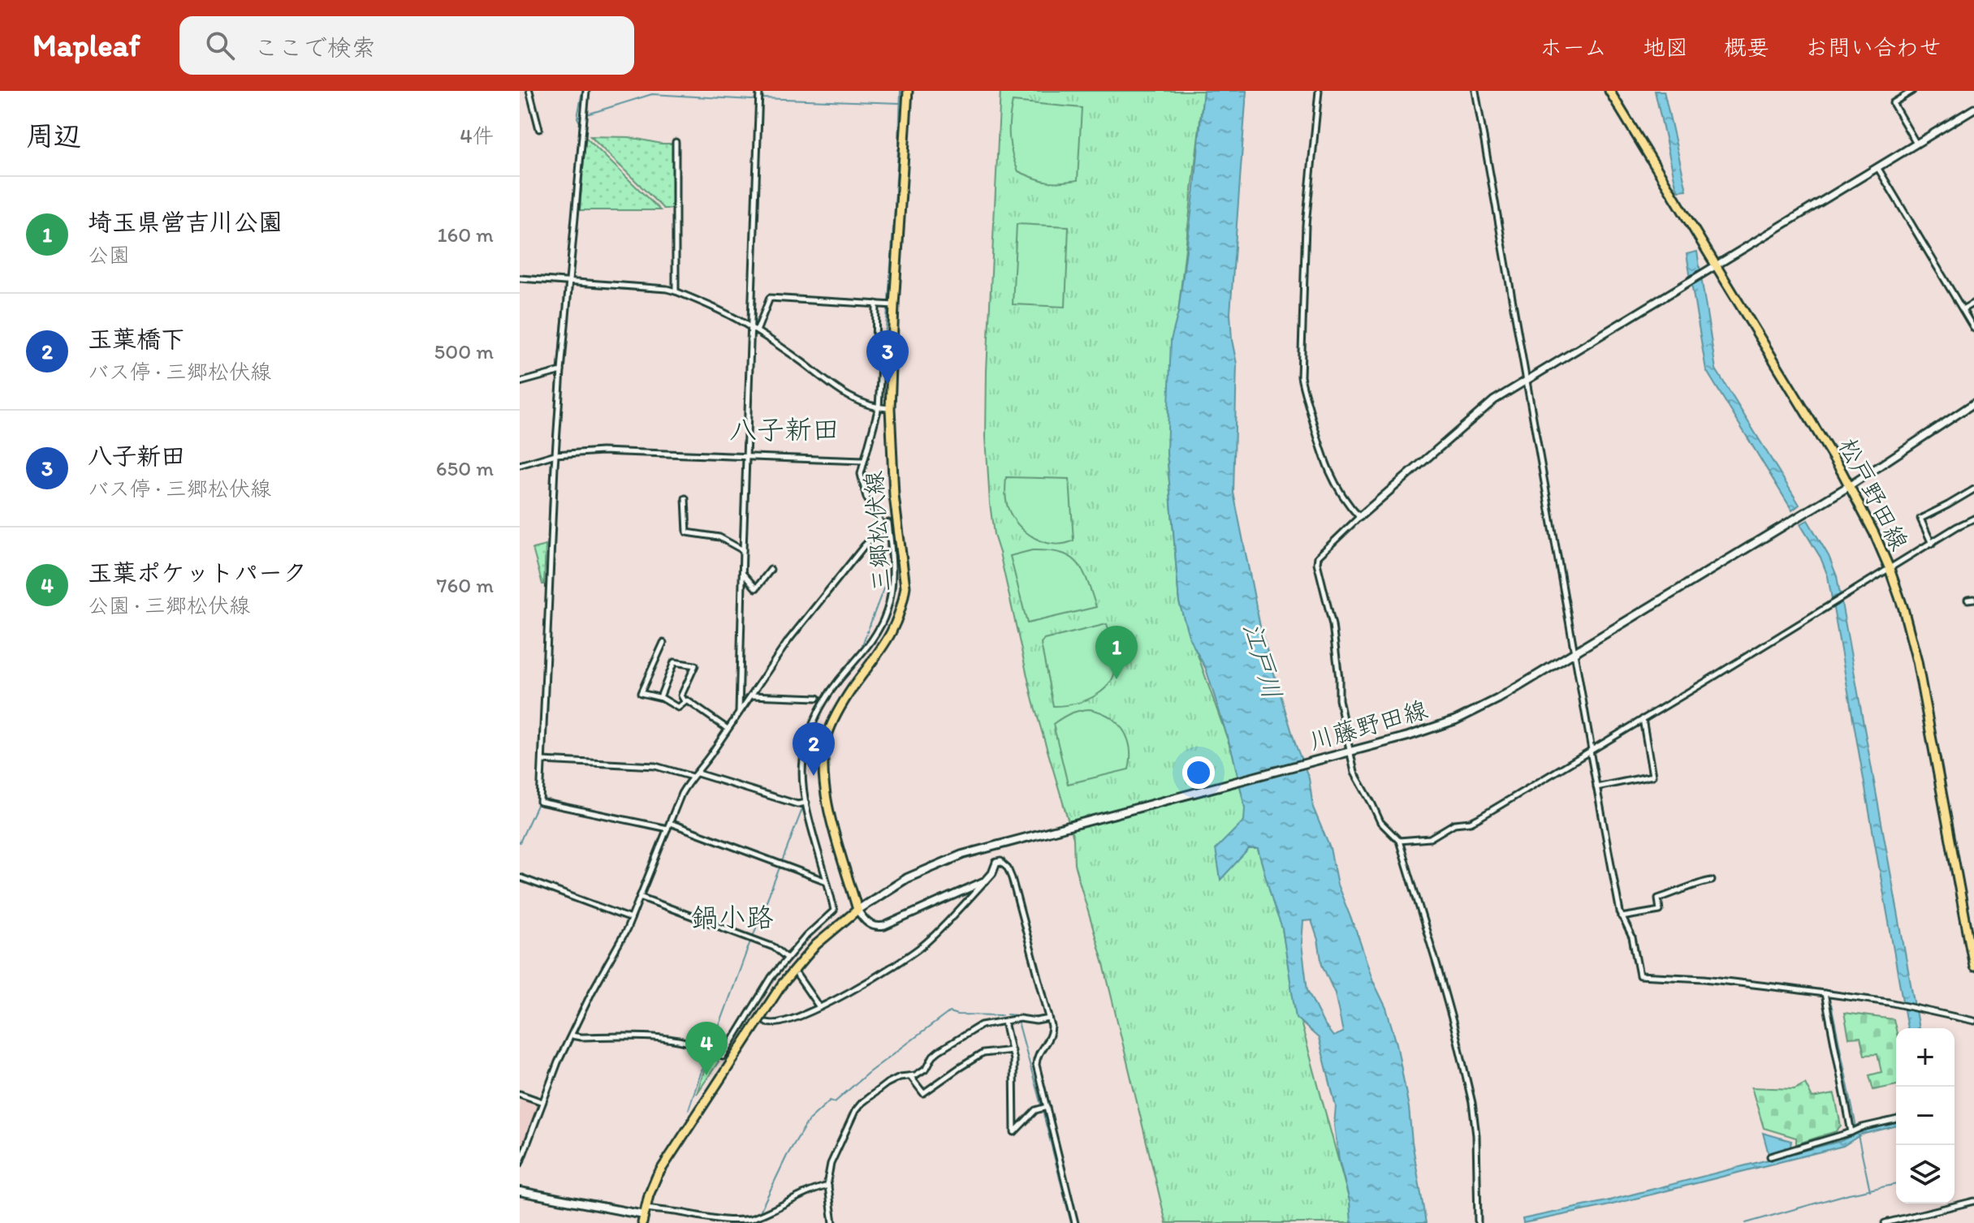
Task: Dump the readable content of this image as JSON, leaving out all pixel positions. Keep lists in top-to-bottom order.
{
  "streets": {
    "main road": ["松戸野田線", "三郷松伏線", "川藤野田線"]
  },
  "crossings": [
    ["松戸野田線", "川藤野田線"],
    ["三郷松伏線", "川藤野田線"]
  ],
  "districts": ["八子新田", "鍋小路"],
  "water": ["江戸川"],
  "page": {
    "header": "Mapleaf",
    "search": "ここで検索",
    "nav": [
      "ホーム",
      "地図",
      "概要",
      "お問い合わせ"
    ],
    "heading": ["周辺", "4件"],
    "list": [
      {
        "mark": "1",
        "name": "埼玉県営吉川公園",
        "note": "公園",
        "value": "160 m"
      },
      {
        "mark": "2",
        "name": "玉葉橋下",
        "note": "バス停 · 三郷松伏線",
        "value": "500 m"
      },
      {
        "mark": "3",
        "name": "八子新田",
        "note": "バス停 · 三郷松伏線",
        "value": "650 m"
      },
      {
        "mark": "4",
        "name": "玉葉ポケットパーク",
        "note": "公園 · 三郷松伏線",
        "value": "760 m"
      }
    ],
    "pins": [
      "3",
      "1",
      "2",
      "4"
    ],
    "map_buttons": ["+", "−"]
  }
}
